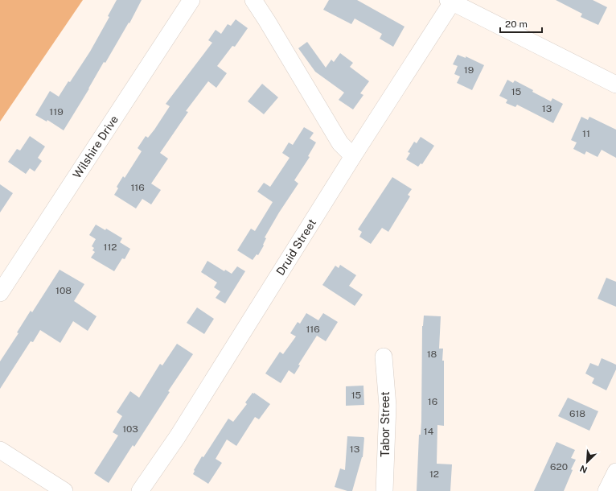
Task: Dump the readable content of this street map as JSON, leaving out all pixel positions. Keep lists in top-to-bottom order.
{
  "streets": {
    "street": ["Wilshire Drive", "Druid Street", "Tabor Street"]
  },
  "house_numbers": [
    "19",
    "15",
    "13",
    "119",
    "11",
    "116",
    "112",
    "108",
    "116",
    "18",
    "15",
    "16",
    "618",
    "103",
    "14",
    "13",
    "620",
    "12"
  ],
  "scale_bar": "20 m",
  "north": "bottom left"
}
